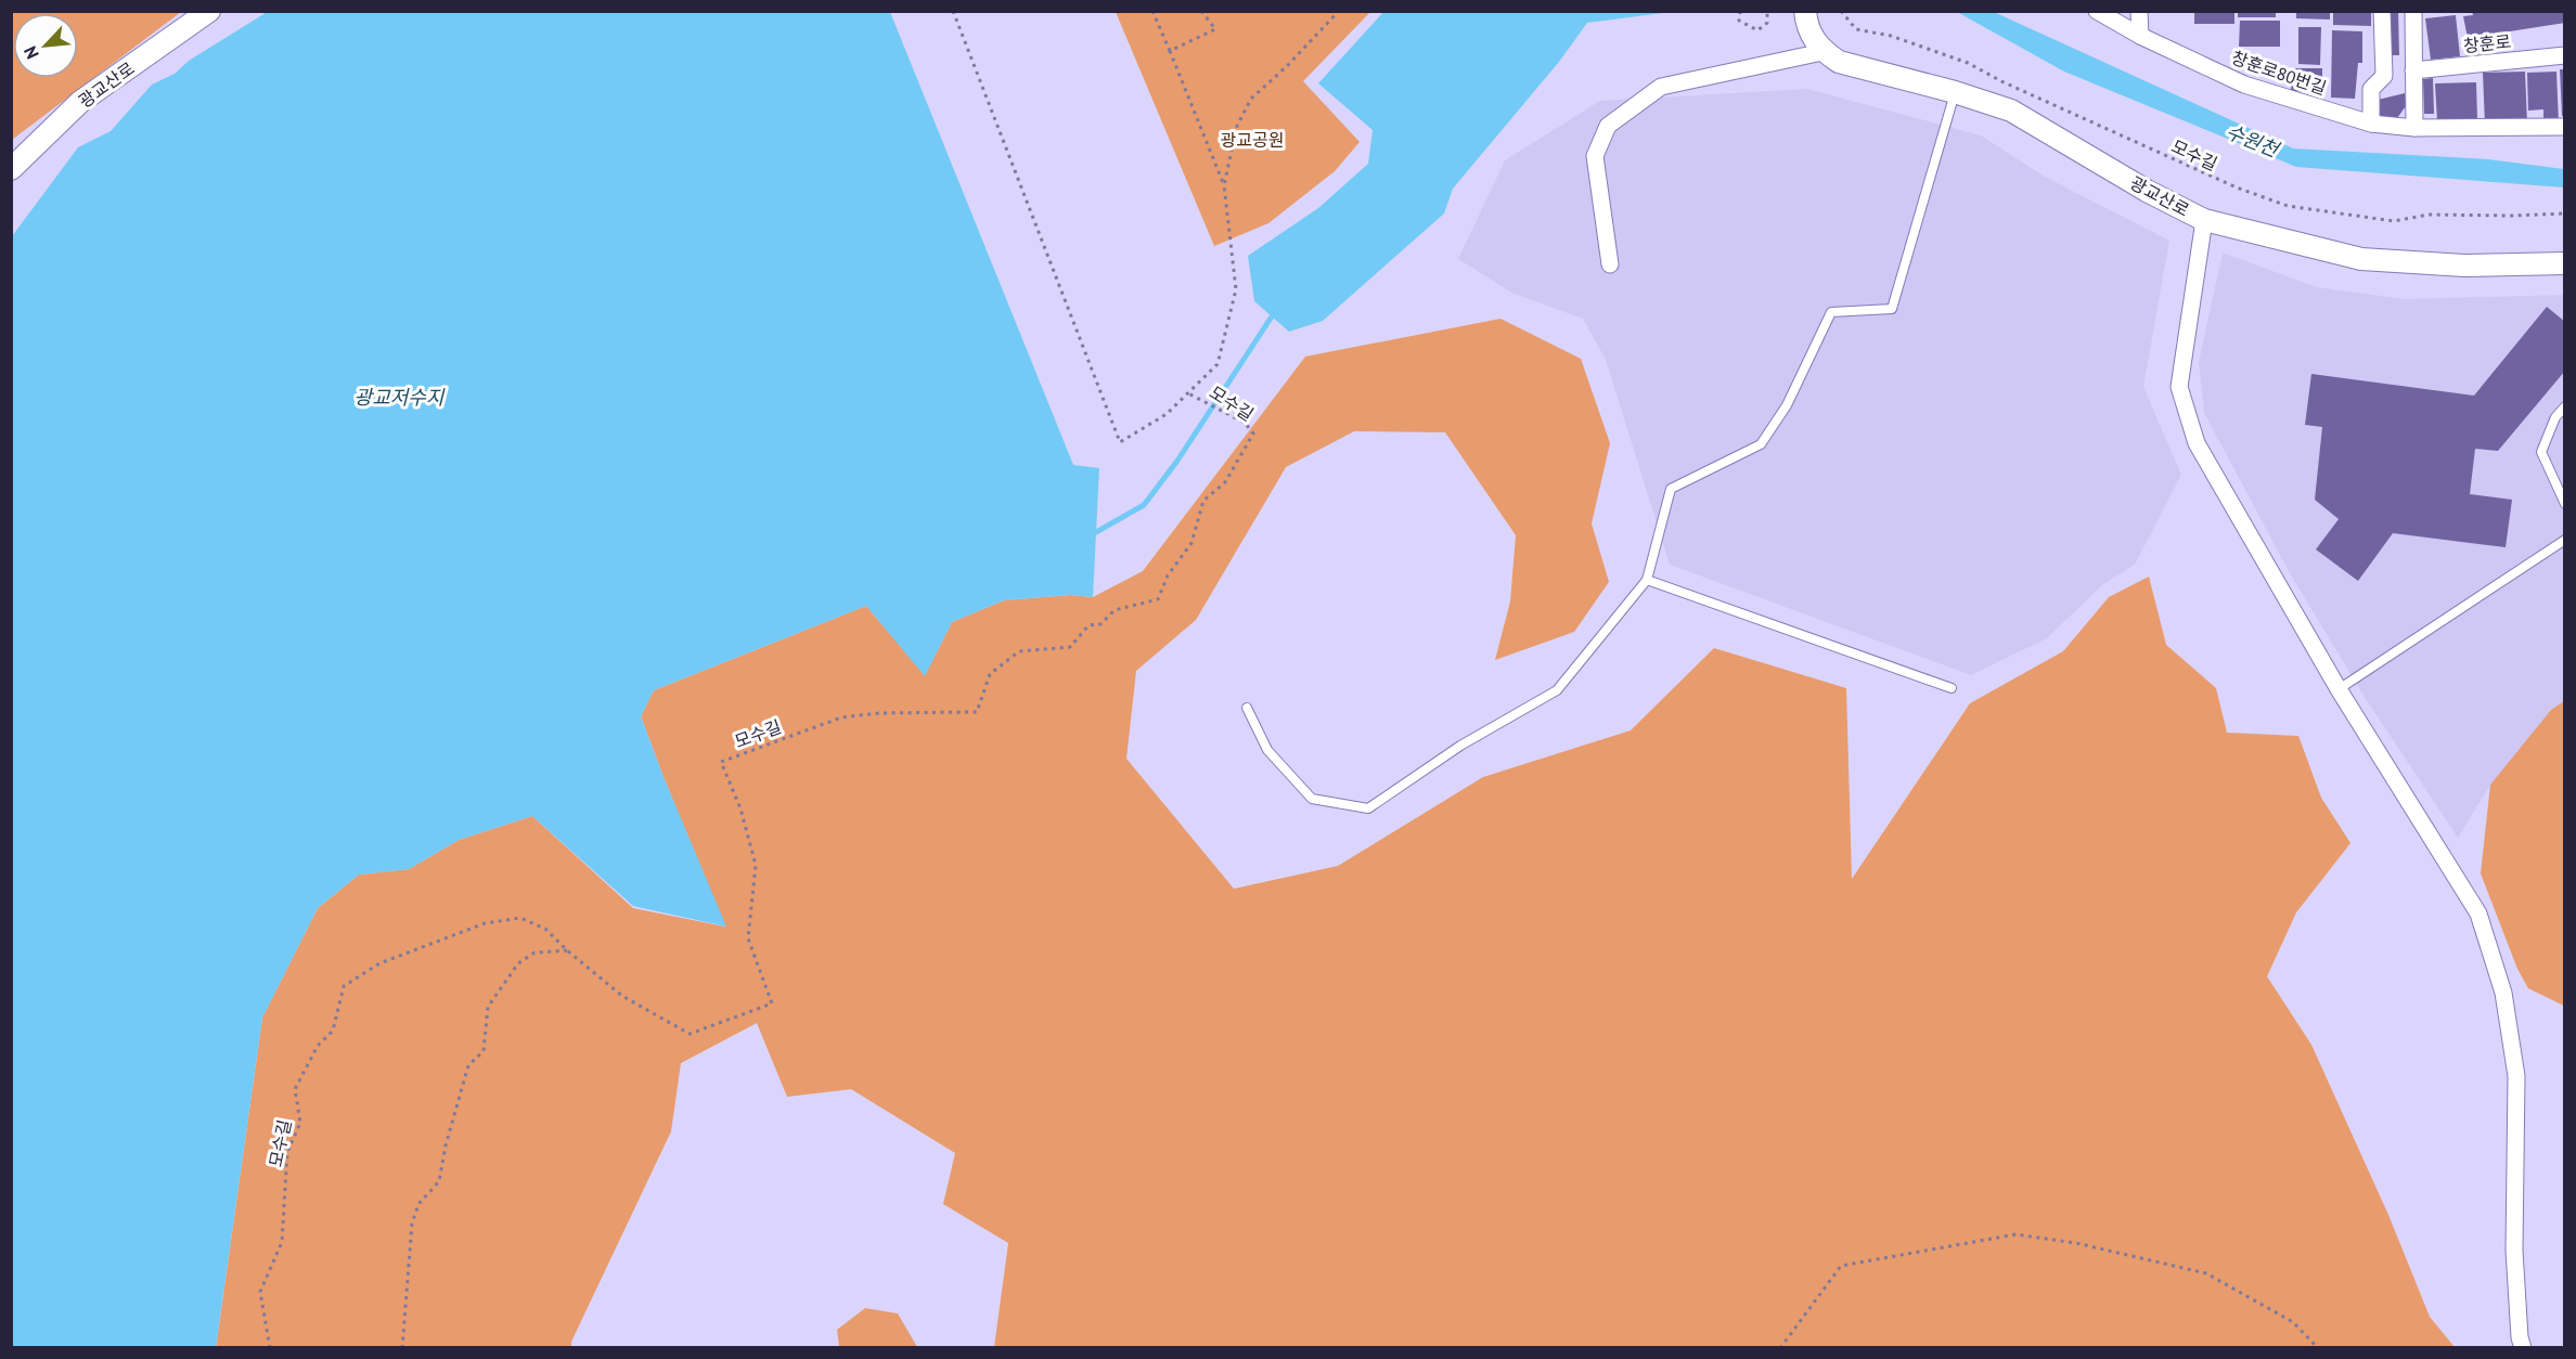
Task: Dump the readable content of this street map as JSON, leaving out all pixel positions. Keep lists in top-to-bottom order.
{
  "streets": {
    "street": ["창훈로", "창훈로80번길", "광교산로"],
    "path": ["모수길"]
  },
  "water": ["수원천", "광교저수지"],
  "parks": ["광교공원"],
  "north": "bottom left"
}
